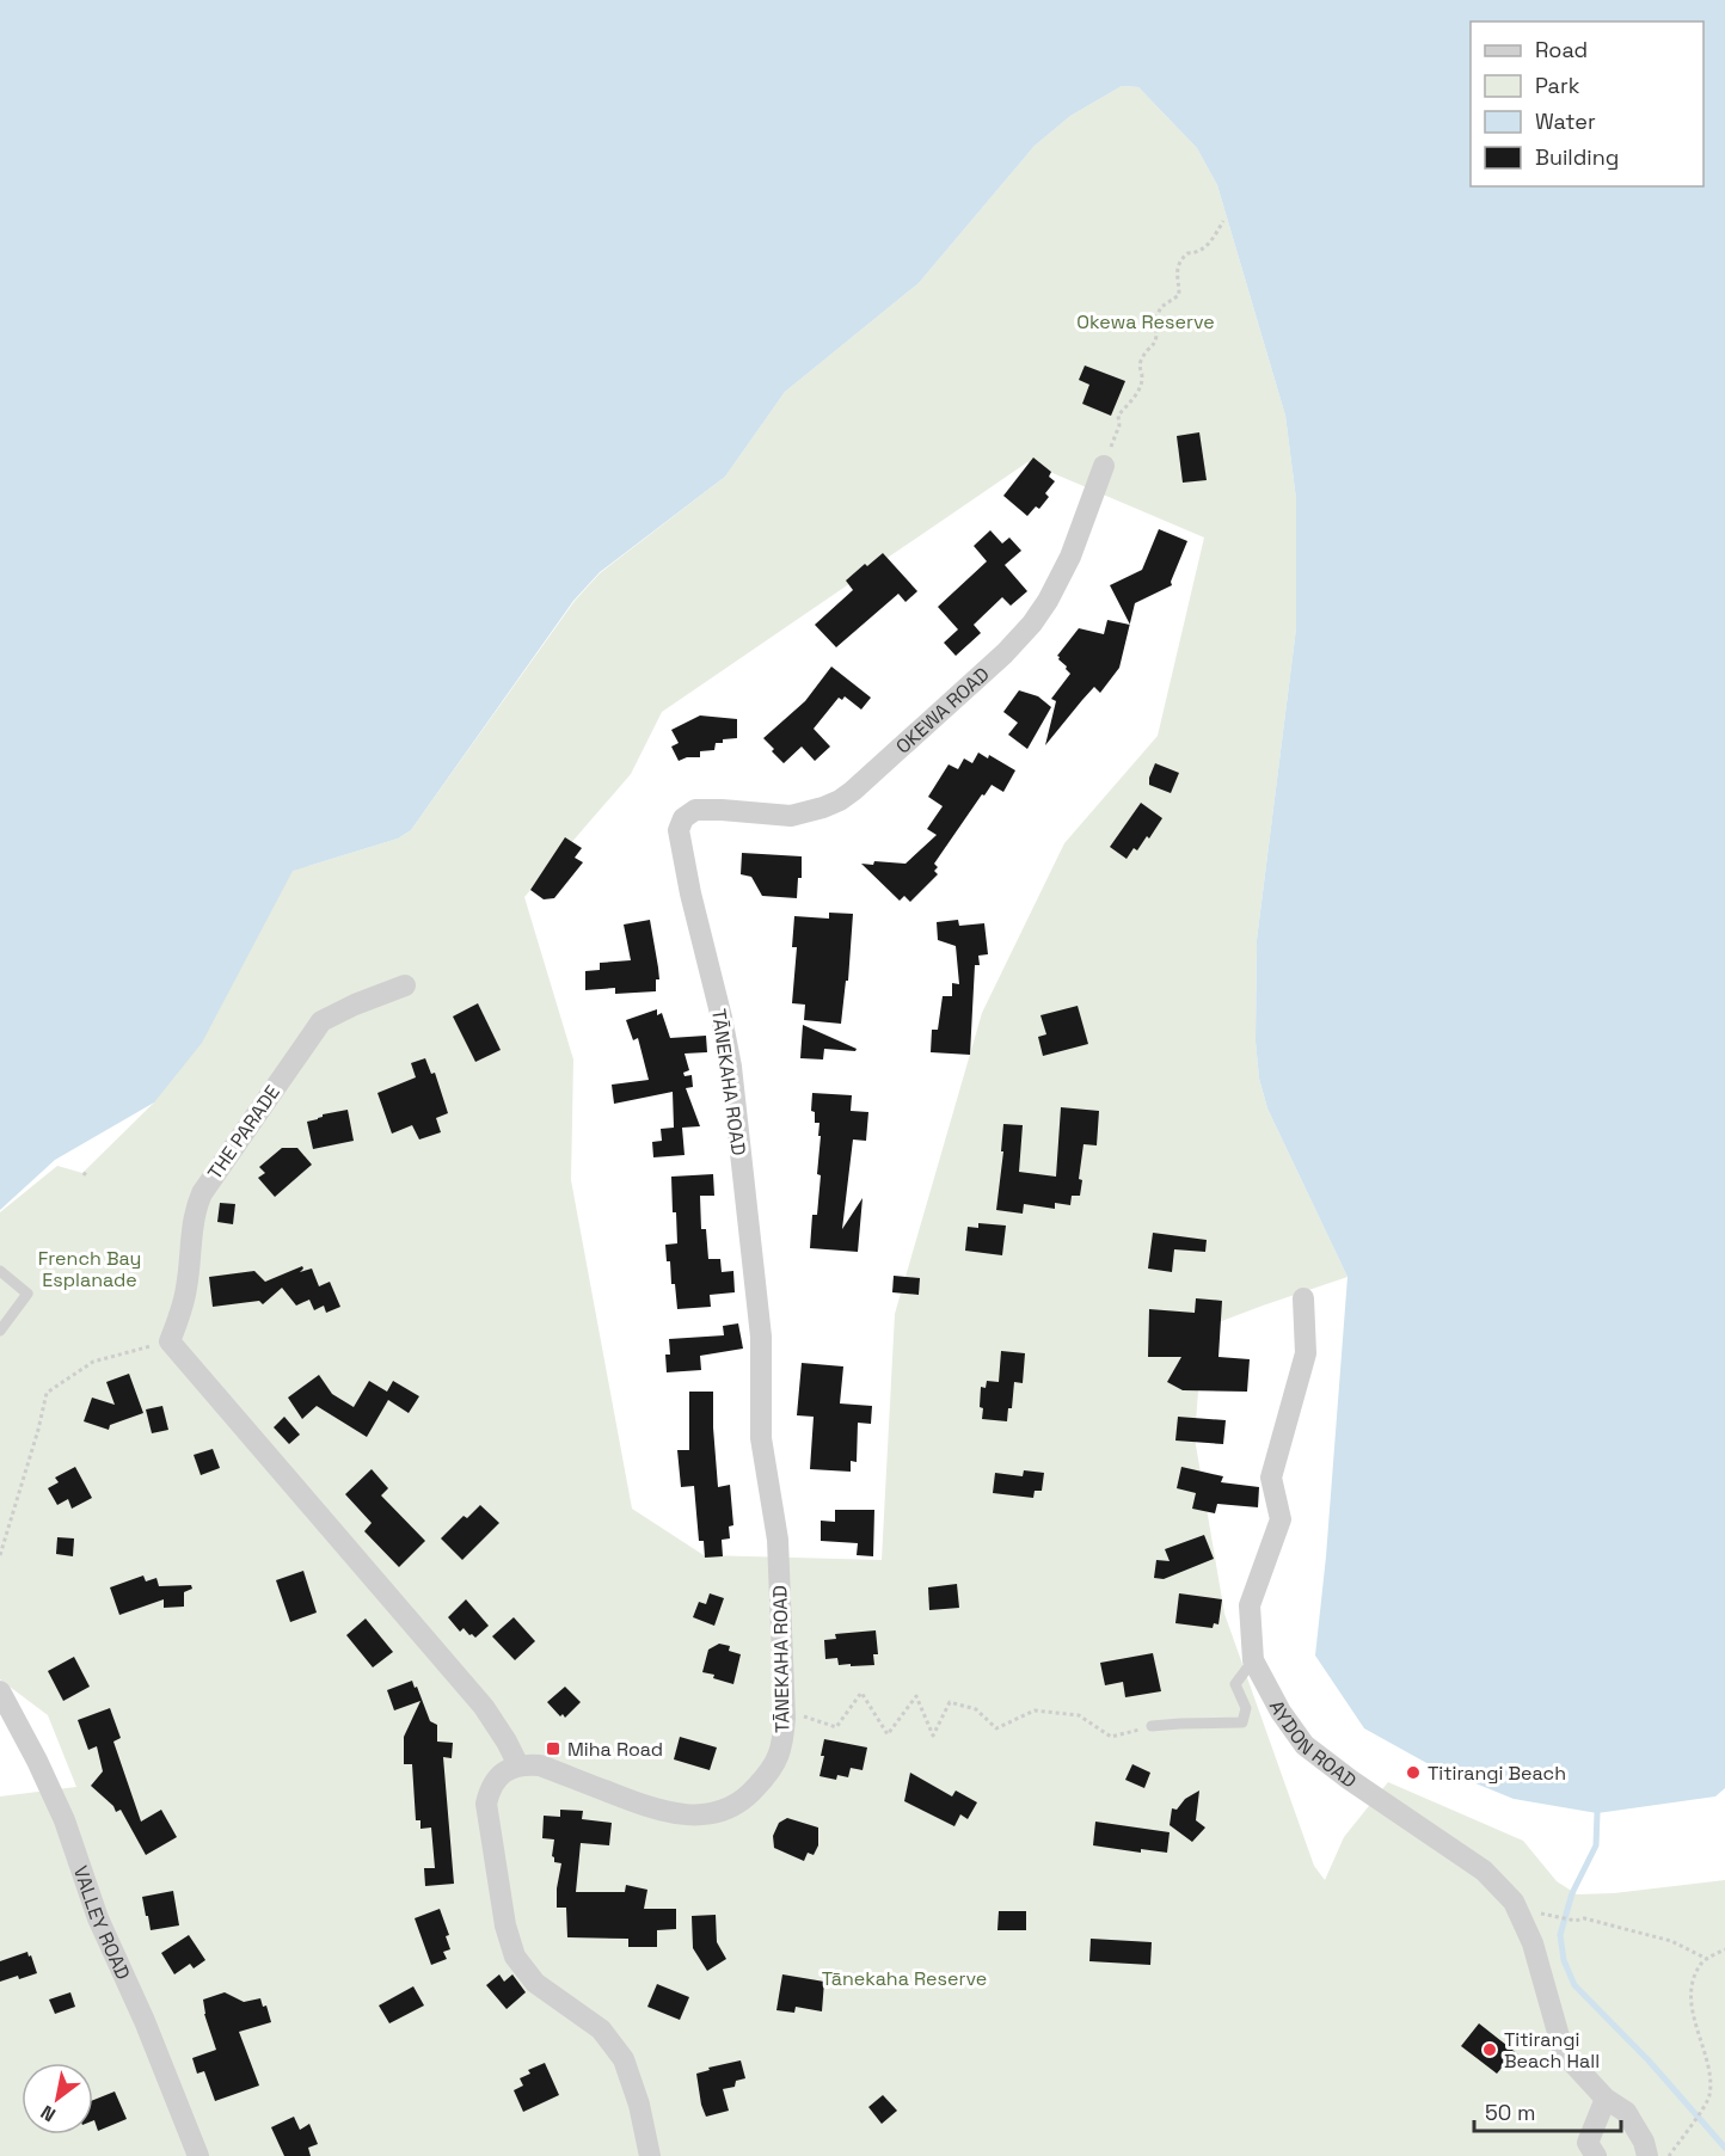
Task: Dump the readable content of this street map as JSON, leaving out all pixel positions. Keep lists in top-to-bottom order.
{
  "streets": {
    "street": [
      "OKEWA ROAD",
      "TĀNEKAHA ROAD",
      "THE PARADE",
      "AYDON ROAD",
      "VALLEY ROAD"
    ]
  },
  "crossings": [
    ["OKEWA ROAD", "TĀNEKAHA ROAD"]
  ],
  "parks": ["Okewa Reserve", "French Bay Esplanade", "Tānekaha Reserve"],
  "places": {
    "transit": ["Miha Road"],
    "other": ["Titirangi Beach", "Titirangi Beach Hall"]
  },
  "legend": [
    "Road",
    "Park",
    "Water",
    "Building"
  ],
  "scale_bar": "50 m",
  "north": "bottom left"
}
